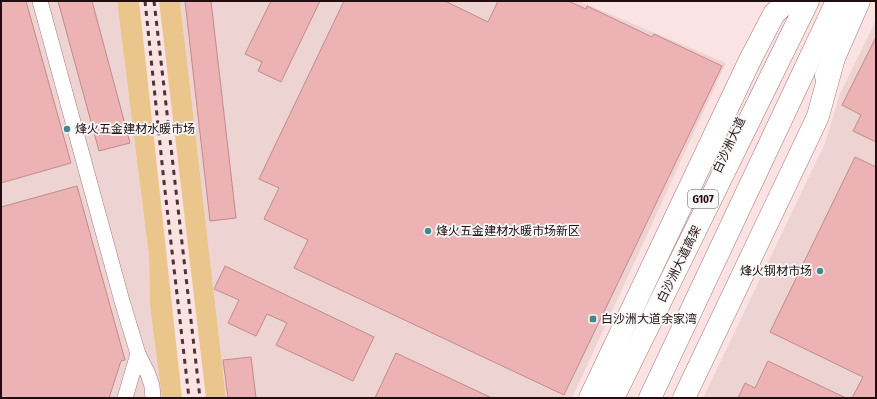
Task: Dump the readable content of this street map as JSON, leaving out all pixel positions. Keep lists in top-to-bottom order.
{
  "streets": {
    "main road": ["白沙洲大道", "G107", "白沙洲大道高架"]
  },
  "places": {
    "other": ["烽火五金建材水暖市场", "烽火五金建材水暖市场新区", "烽火钢材市场"],
    "transit": ["白沙洲大道余家湾"]
  }
}
